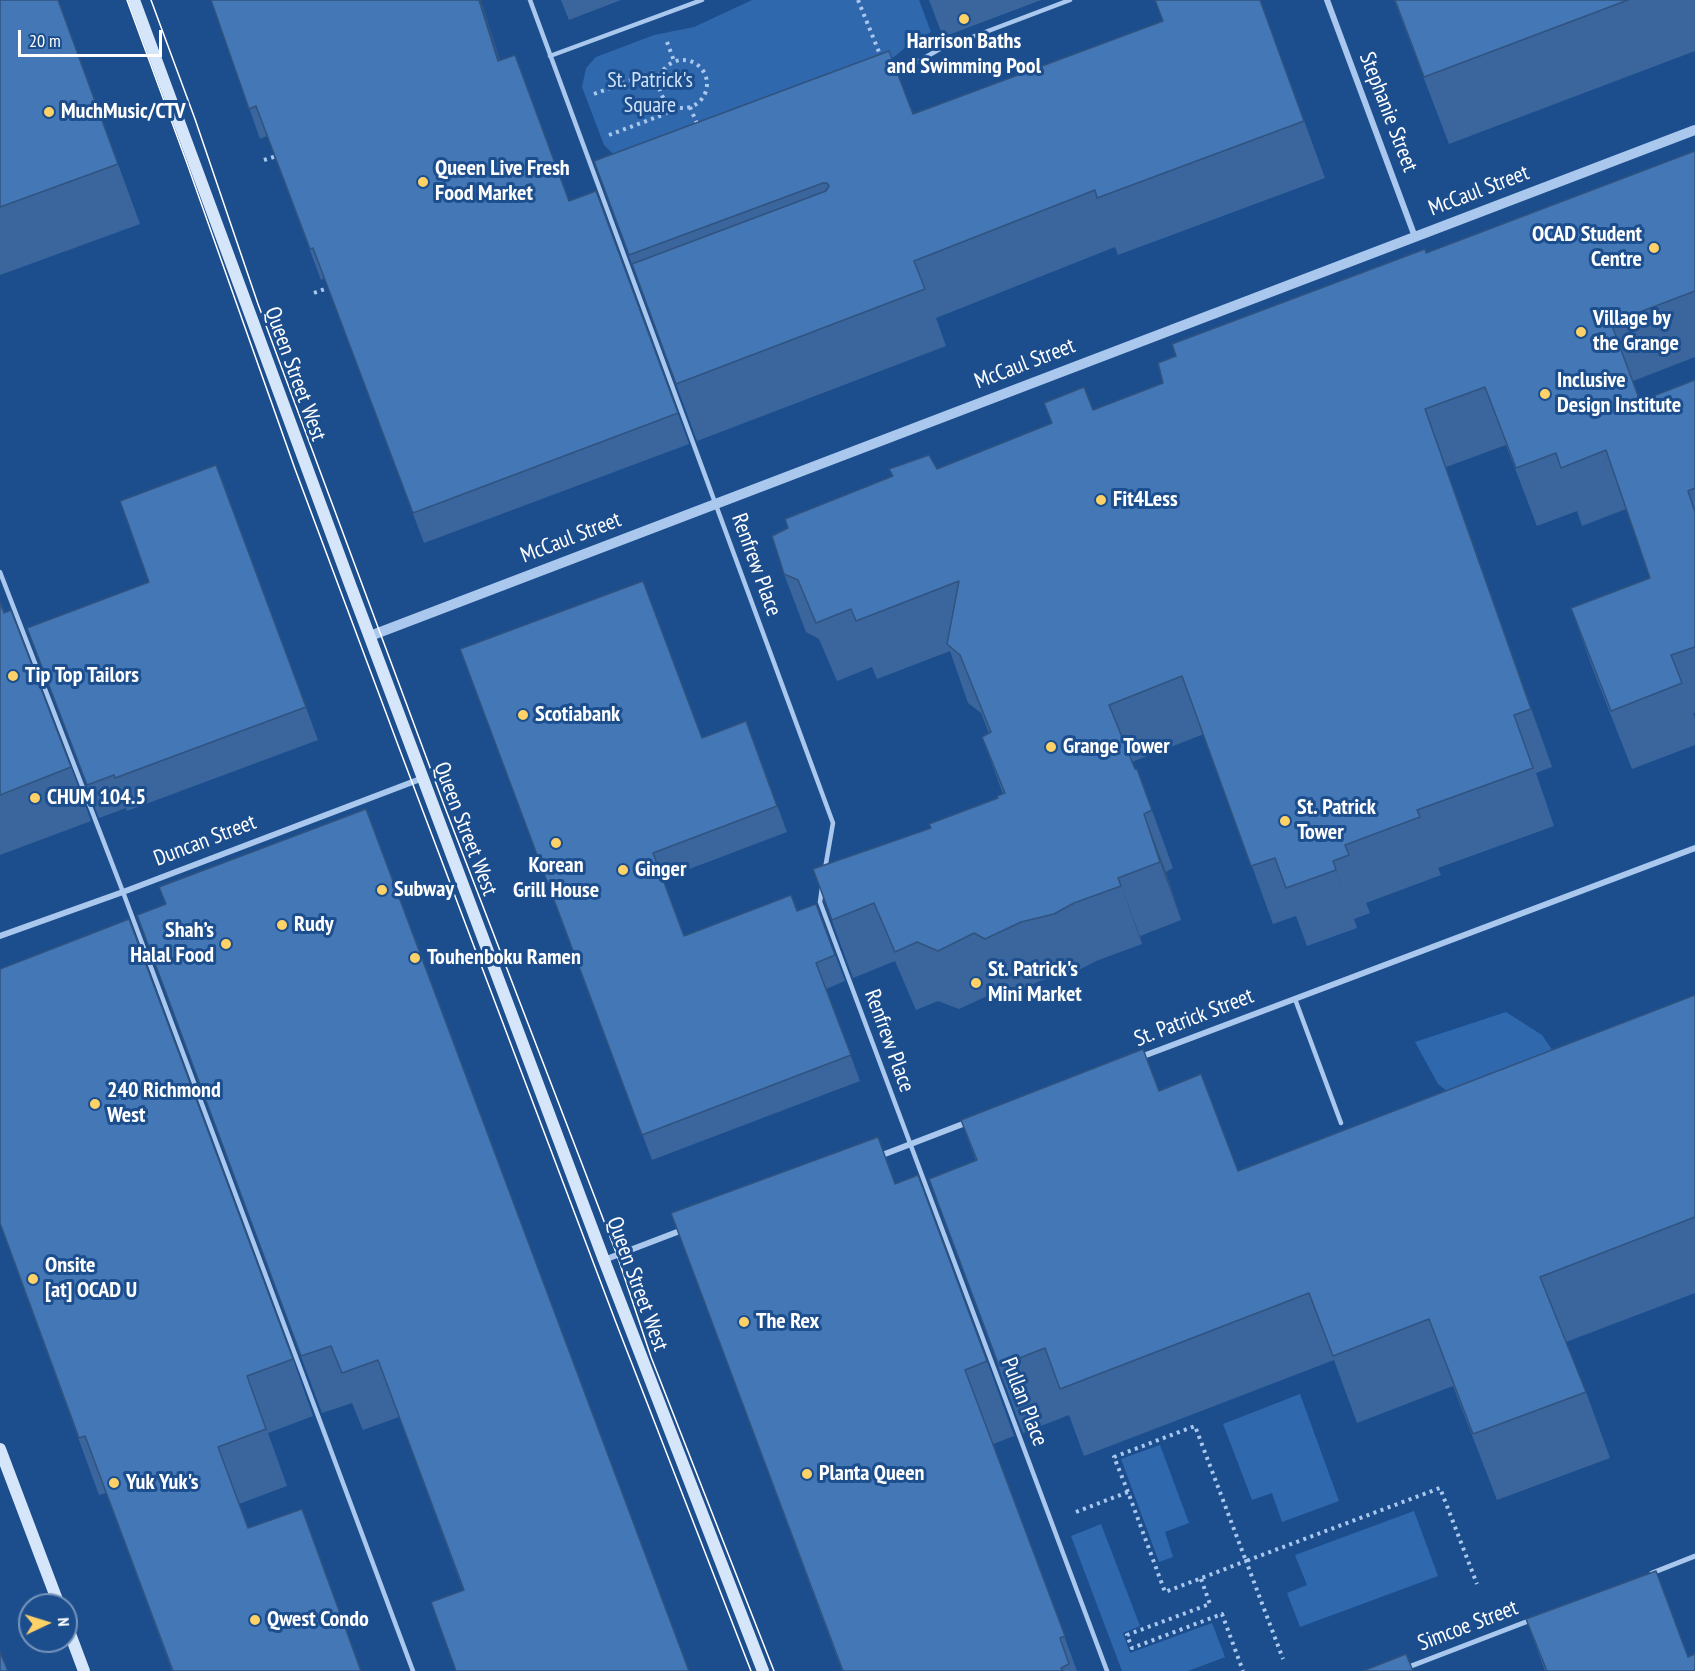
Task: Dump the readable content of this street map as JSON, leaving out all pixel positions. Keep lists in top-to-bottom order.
{
  "streets": {
    "main road": ["Queen Street West"],
    "street": [
      "Stephanie Street",
      "McCaul Street",
      "Duncan Street",
      "St. Patrick Street",
      "Simcoe Street"
    ],
    "lane": ["Renfrew Place", "Pullan Place"]
  },
  "crossings": [
    ["Stephanie Street", "McCaul Street"],
    ["McCaul Street", "Queen Street West"],
    ["McCaul Street", "Renfrew Place"],
    ["Queen Street West", "Duncan Street"],
    ["Renfrew Place", "Pullan Place"]
  ],
  "parks": ["St. Patrick's Square"],
  "places": [
    "Harrison Baths and Swimming Pool",
    "MuchMusic/CTV",
    "Queen Live Fresh Food Market",
    "OCAD Student Centre",
    "Village by the Grange",
    "Inclusive Design Institute",
    "Fit4Less",
    "Tip Top Tailors",
    "Scotiabank",
    "Grange Tower",
    "CHUM 104.5",
    "St. Patrick Tower",
    "Korean Grill House",
    "Ginger",
    "Subway",
    "Rudy",
    "Shah’s Halal Food",
    "Touhenboku Ramen",
    "St. Patrick's Mini Market",
    "240 Richmond West",
    "Onsite [at] OCAD U",
    "The Rex",
    "Planta Queen",
    "Yuk Yuk's",
    "Qwest Condo"
  ],
  "scale_bar": "20 m",
  "north": "right"
}
